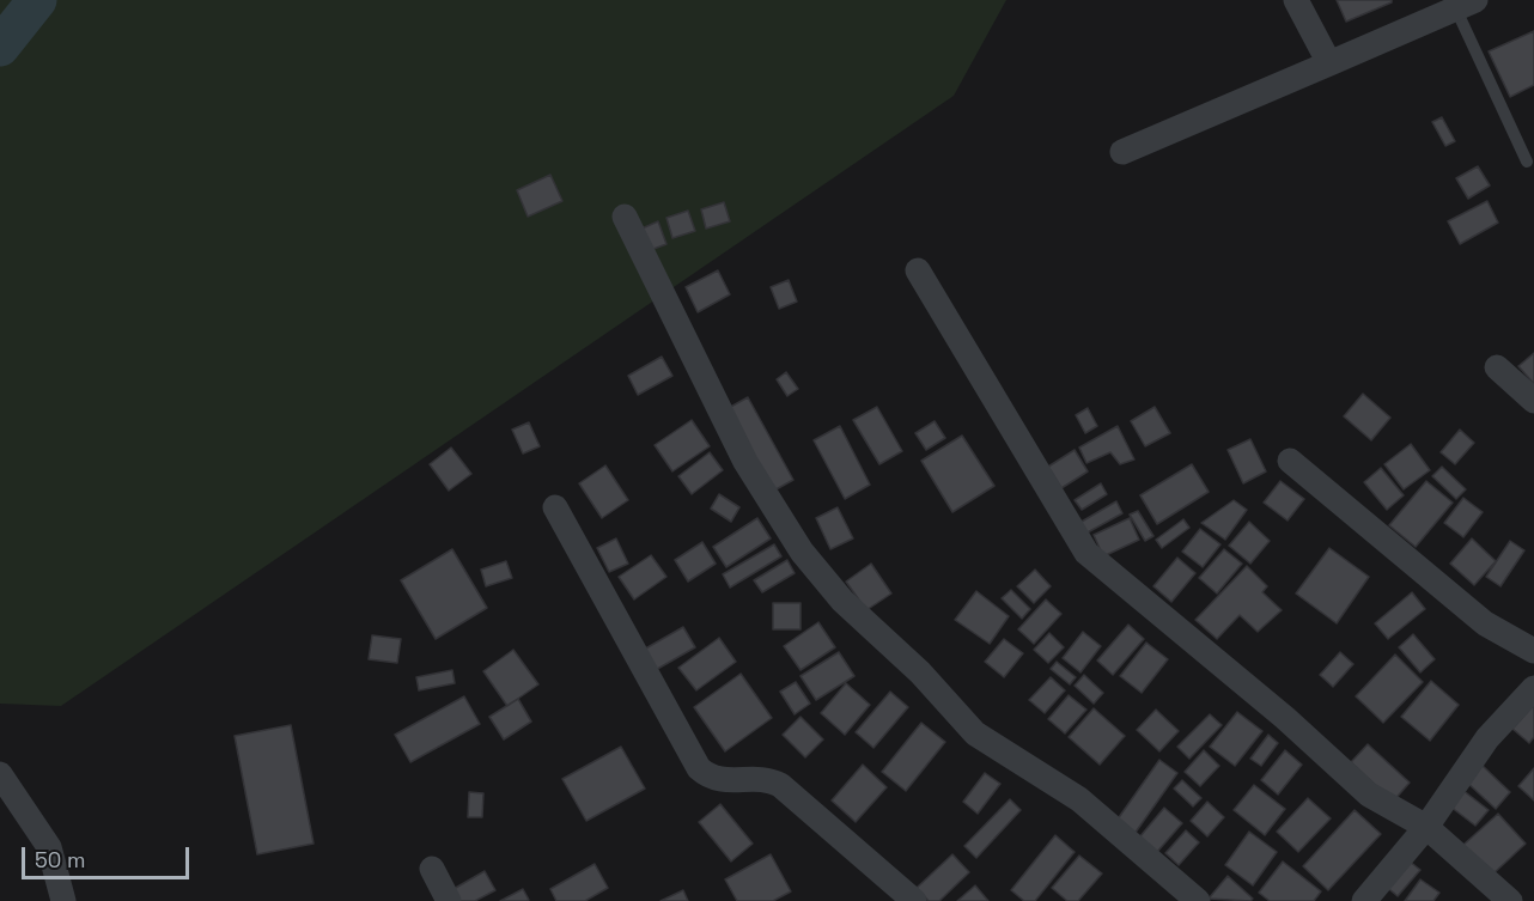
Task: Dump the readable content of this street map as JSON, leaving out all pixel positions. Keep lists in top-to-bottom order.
{
  "scale_bar": "50 m"
}
